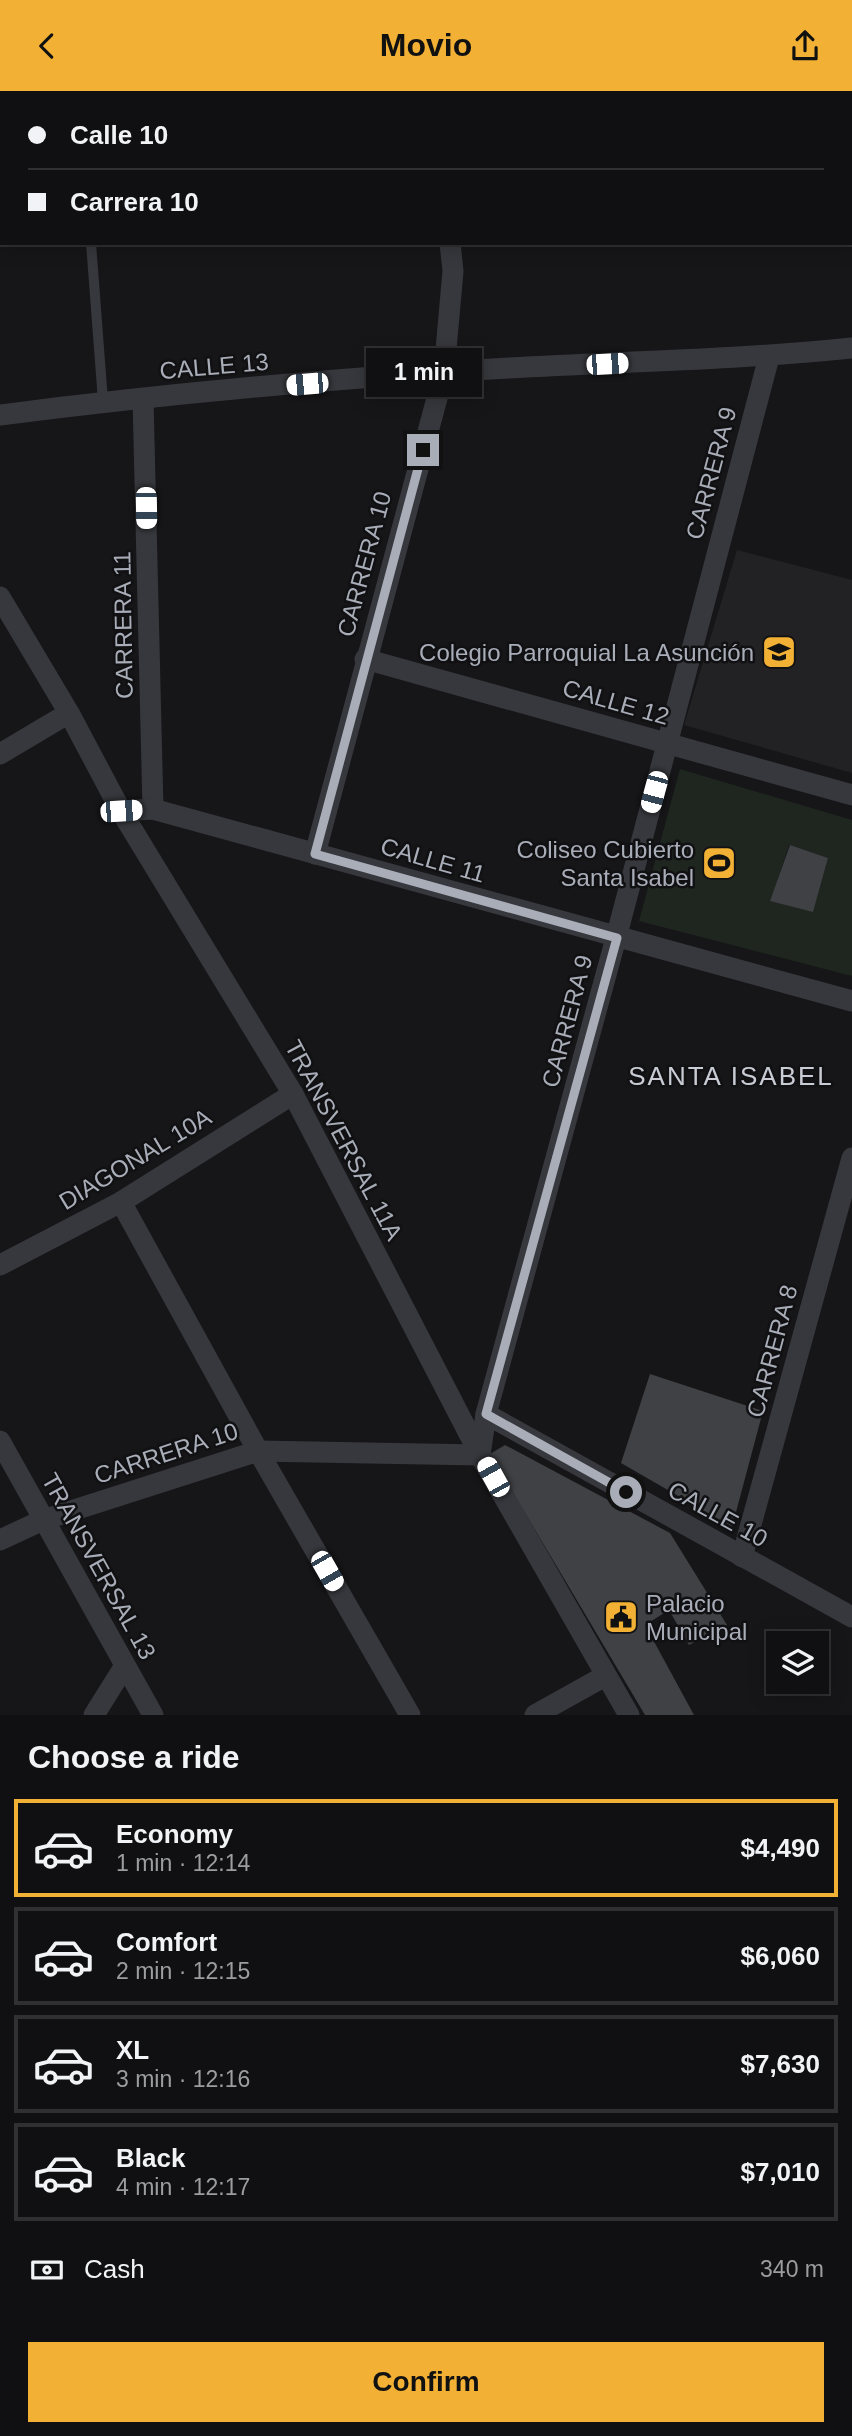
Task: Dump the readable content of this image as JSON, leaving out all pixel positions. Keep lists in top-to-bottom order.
{
  "streets": {
    "street": [
      "CALLE 13",
      "CARRERA 9",
      "CARRERA 10",
      "CARRERA 11",
      "CALLE 12",
      "CALLE 11",
      "TRANSVERSAL 11A",
      "DIAGONAL 10A",
      "CARRERA 8",
      "CALLE 10",
      "TRANSVERSAL 13"
    ]
  },
  "crossings": [
    ["CALLE 13", "CARRERA 9"],
    ["CALLE 13", "CARRERA 10"],
    ["CALLE 13", "CARRERA 11"],
    ["CARRERA 9", "CARRERA 10"],
    ["CARRERA 9", "CALLE 12"],
    ["CARRERA 9", "CALLE 11"],
    ["CARRERA 9", "TRANSVERSAL 11A"],
    ["CARRERA 9", "CALLE 10"],
    ["CARRERA 10", "CALLE 12"],
    ["CARRERA 10", "CALLE 11"],
    ["CARRERA 10", "TRANSVERSAL 11A"],
    ["CARRERA 10", "TRANSVERSAL 13"],
    ["CARRERA 11", "CALLE 11"],
    ["CALLE 11", "TRANSVERSAL 11A"],
    ["TRANSVERSAL 11A", "DIAGONAL 10A"],
    ["CARRERA 8", "CALLE 10"]
  ],
  "districts": ["SANTA ISABEL"],
  "places": {
    "school or university": ["Colegio Parroquial La Asunción"],
    "sports": ["Coliseo Cubierto Santa Isabel"],
    "public building": ["Palacio Municipal"]
  },
  "page": {
    "header": "Movio",
    "banner": ["Calle 10", "Carrera 10"],
    "bubble": "1 min",
    "heading": "Choose a ride",
    "list": [
      {
        "name": "Economy",
        "note": "1 min · 12:14",
        "value": "$4,490"
      },
      {
        "name": "Comfort",
        "note": "2 min · 12:15",
        "value": "$6,060"
      },
      {
        "name": "XL",
        "note": "3 min · 12:16",
        "value": "$7,630"
      },
      {
        "name": "Black",
        "note": "4 min · 12:17",
        "value": "$7,010"
      }
    ],
    "pay": ["Cash", "340 m"],
    "buttons": "Confirm"
  }
}
